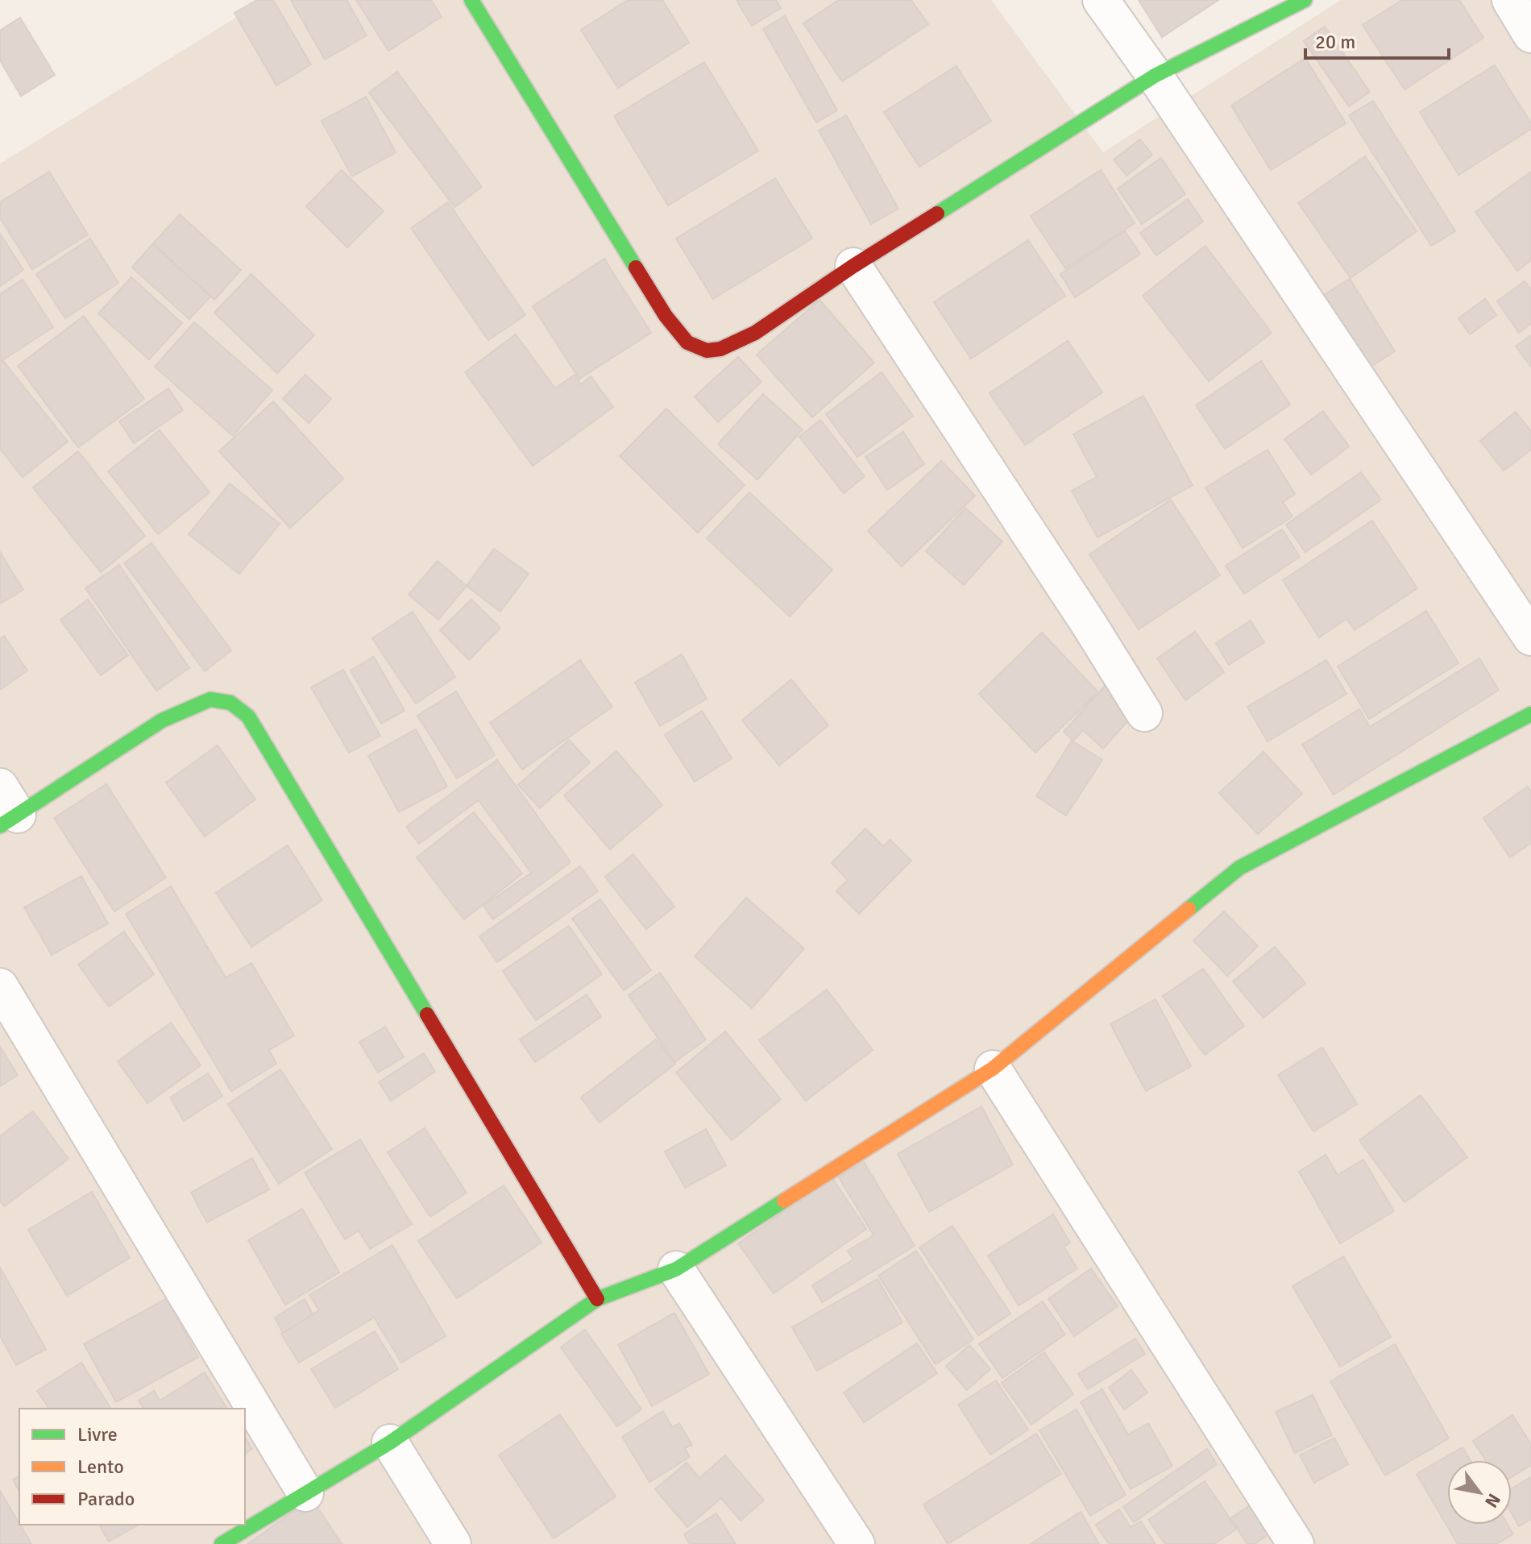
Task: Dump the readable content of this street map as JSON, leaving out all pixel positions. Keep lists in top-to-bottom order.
{
  "legend": ["Livre", "Lento", "Parado"],
  "scale_bar": "20 m",
  "north": "bottom right"
}
